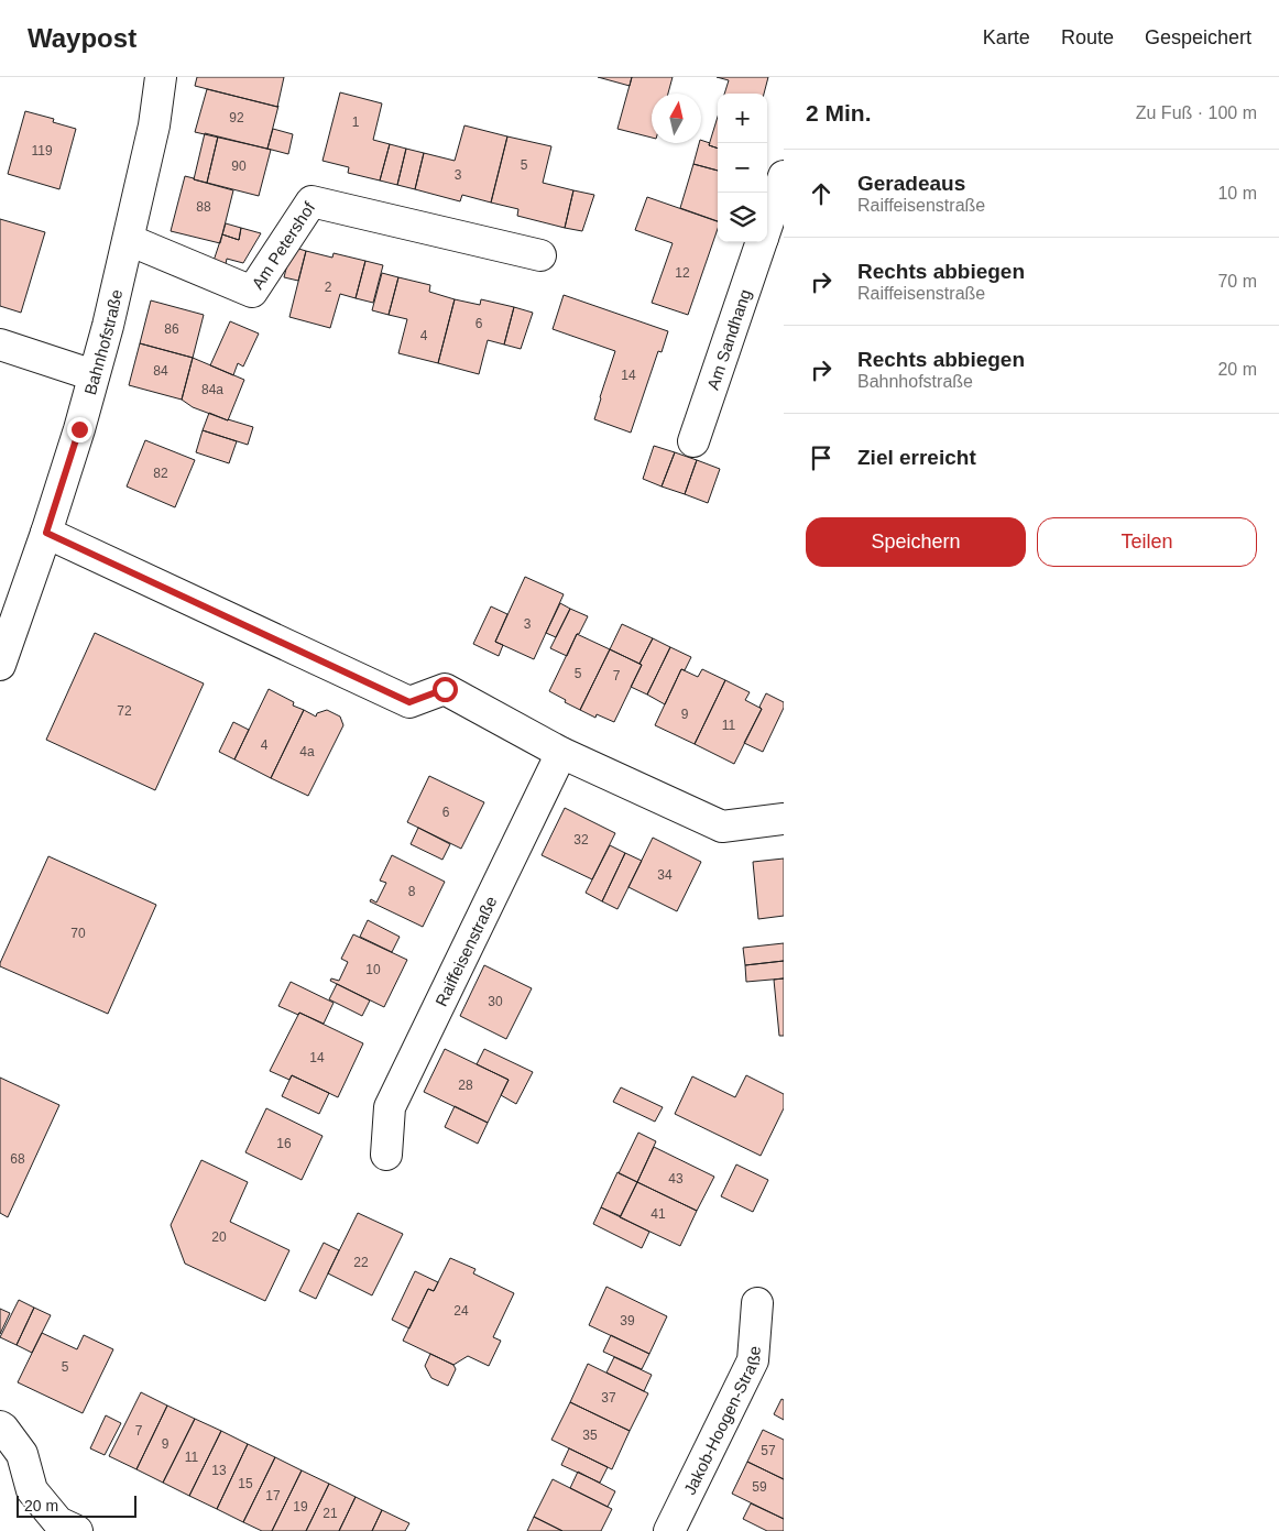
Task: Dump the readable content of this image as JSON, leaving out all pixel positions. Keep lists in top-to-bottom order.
{
  "streets": {
    "street": [
      "Am Petershof",
      "Am Sandhang",
      "Bahnhofstraße",
      "Raiffeisenstraße",
      "Jakob-Hoogen-Straße"
    ]
  },
  "crossings": [
    ["Am Petershof", "Bahnhofstraße"]
  ],
  "house_numbers": [
    "92",
    "1",
    "119",
    "5",
    "90",
    "3",
    "88",
    "12",
    "2",
    "6",
    "86",
    "4",
    "84",
    "14",
    "84a",
    "82",
    "3",
    "5",
    "7",
    "72",
    "9",
    "11",
    "4",
    "4a",
    "6",
    "32",
    "34",
    "8",
    "70",
    "10",
    "30",
    "14",
    "28",
    "16",
    "68",
    "43",
    "41",
    "20",
    "22",
    "24",
    "39",
    "5",
    "37",
    "7",
    "35",
    "9",
    "57",
    "11",
    "13",
    "15",
    "59",
    "17",
    "19",
    "21"
  ],
  "scale_bar": "20 m",
  "north": "top",
  "page": {
    "header": "Waypost",
    "nav": ["Karte", "Route", "Gespeichert"],
    "heading": ["2 Min.", "Zu Fuß · 100 m"],
    "map_buttons": ["+", "−"],
    "list": [
      ["Geradeaus", "Raiffeisenstraße", "10 m"],
      ["Rechts abbiegen", "Raiffeisenstraße", "70 m"],
      ["Rechts abbiegen", "Bahnhofstraße", "20 m"],
      "Ziel erreicht"
    ],
    "buttons": ["Speichern", "Teilen"],
    "scale": "20 m"
  }
}
